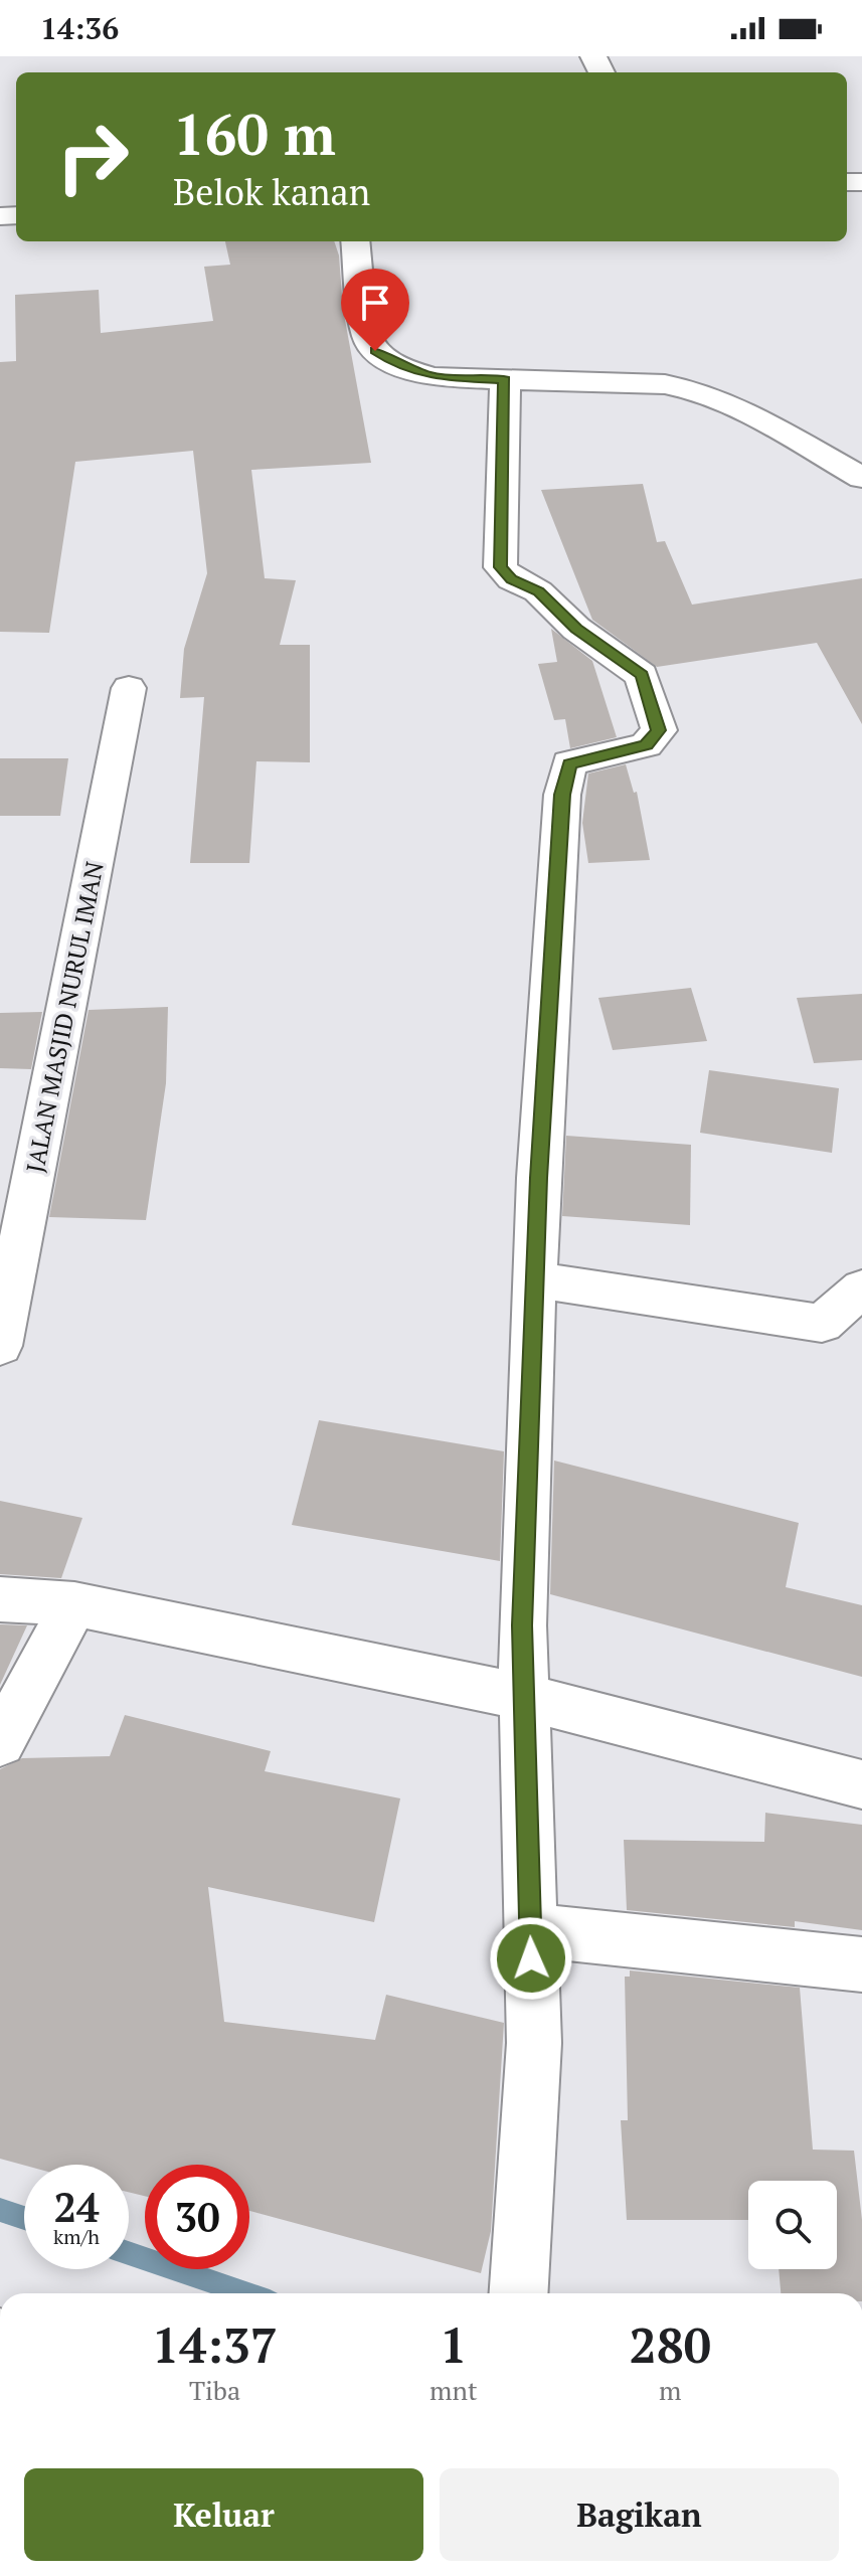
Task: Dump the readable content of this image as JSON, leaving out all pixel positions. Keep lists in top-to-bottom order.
{
  "streets": {
    "street": ["JALAN MASJID NURUL IMAN"]
  },
  "page": {
    "status": "14:36",
    "turn": ["160 m", "Belok kanan"],
    "speed": "24 km/h",
    "limit": "30",
    "eta": [
      "14:37",
      "Tiba",
      "1",
      "mnt",
      "280",
      "m"
    ],
    "buttons": ["Keluar", "Bagikan"]
  }
}
